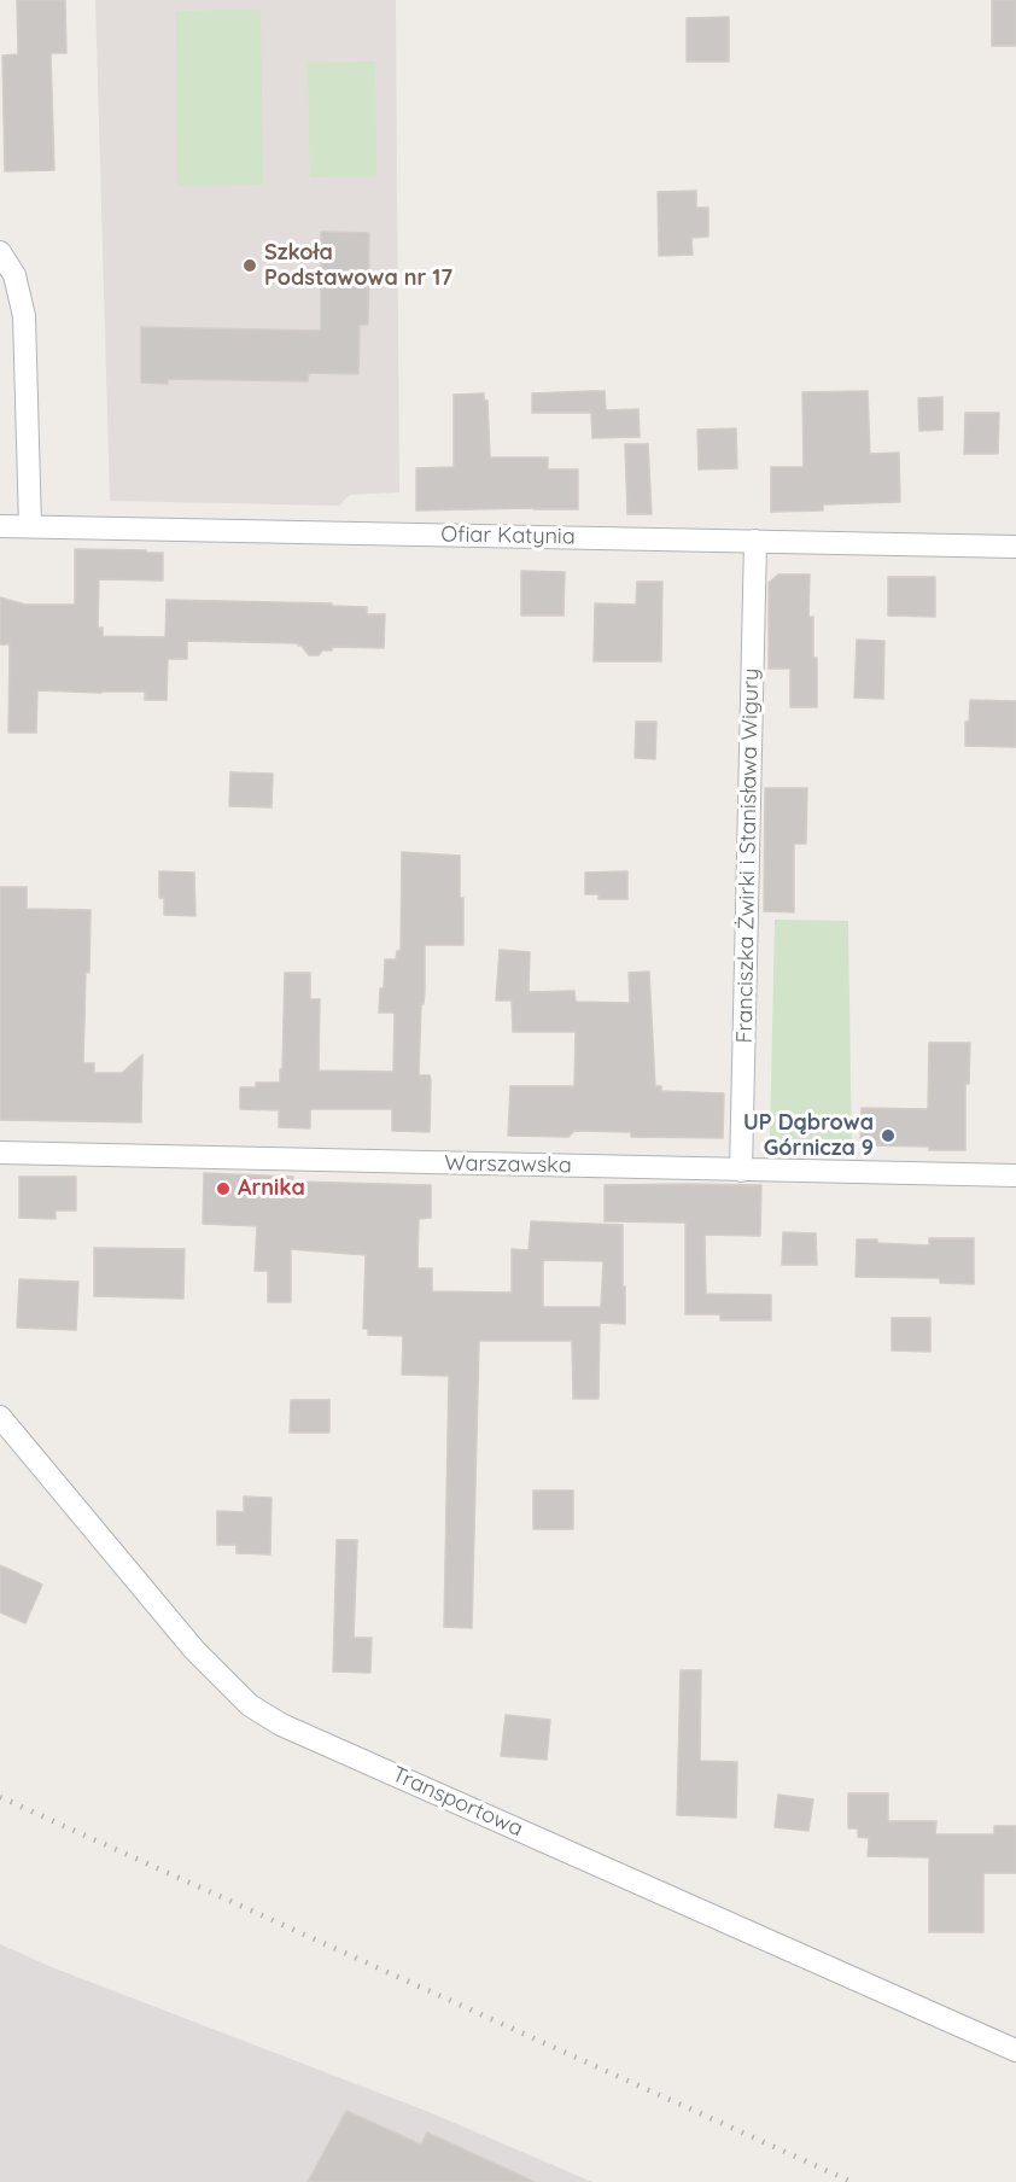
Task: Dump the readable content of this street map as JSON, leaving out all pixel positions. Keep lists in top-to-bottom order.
{
  "streets": {
    "street": [
      "Ofiar Katynia",
      "Franciszka Żwirki i Stanisława Wigury",
      "Warszawska",
      "Transportowa"
    ]
  },
  "crossings": [
    ["Ofiar Katynia", "Franciszka Żwirki i Stanisława Wigury"],
    ["Franciszka Żwirki i Stanisława Wigury", "Warszawska"]
  ],
  "places": ["Szkoła Podstawowa nr 17", "UP Dąbrowa Górnicza 9", "Arnika"]
}
